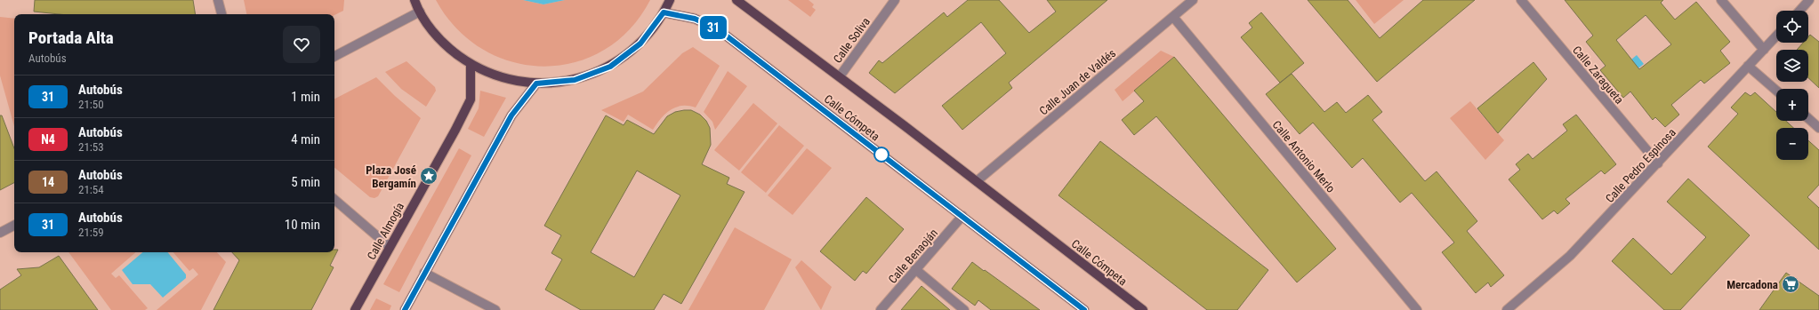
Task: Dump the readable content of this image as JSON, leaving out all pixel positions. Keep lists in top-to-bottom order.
{
  "streets": {
    "main road": ["Calle Cómpeta", "Calle Almogía"],
    "street": [
      "Calle Soliva",
      "Calle Zaragueta",
      "Calle Juan de Valdés",
      "Calle Antonio Merlo",
      "Calle Pedro Espinosa",
      "Calle Benaoján"
    ]
  },
  "crossings": [
    ["Calle Soliva", "Calle Cómpeta"],
    ["Calle Zaragueta", "Calle Pedro Espinosa"],
    ["Calle Juan de Valdés", "Calle Cómpeta"],
    ["Calle Juan de Valdés", "Calle Antonio Merlo"],
    ["Calle Cómpeta", "Calle Benaoján"]
  ],
  "places": {
    "place": ["Plaza José Bergamín"],
    "supermarket": ["Mercadona"]
  },
  "lines": ["bus line 31"],
  "page": {
    "on_map": "31",
    "map_buttons": ["+", "−"],
    "heading": ["Portada Alta", "Autobús"],
    "list": [
      {
        "mark": "31",
        "name": "Autobús",
        "note": "21:50",
        "value": "1 min"
      },
      {
        "mark": "N4",
        "name": "Autobús",
        "note": "21:53",
        "value": "4 min"
      },
      {
        "mark": "14",
        "name": "Autobús",
        "note": "21:54",
        "value": "5 min"
      },
      {
        "mark": "31",
        "name": "Autobús",
        "note": "21:59",
        "value": "10 min"
      }
    ]
  }
}
